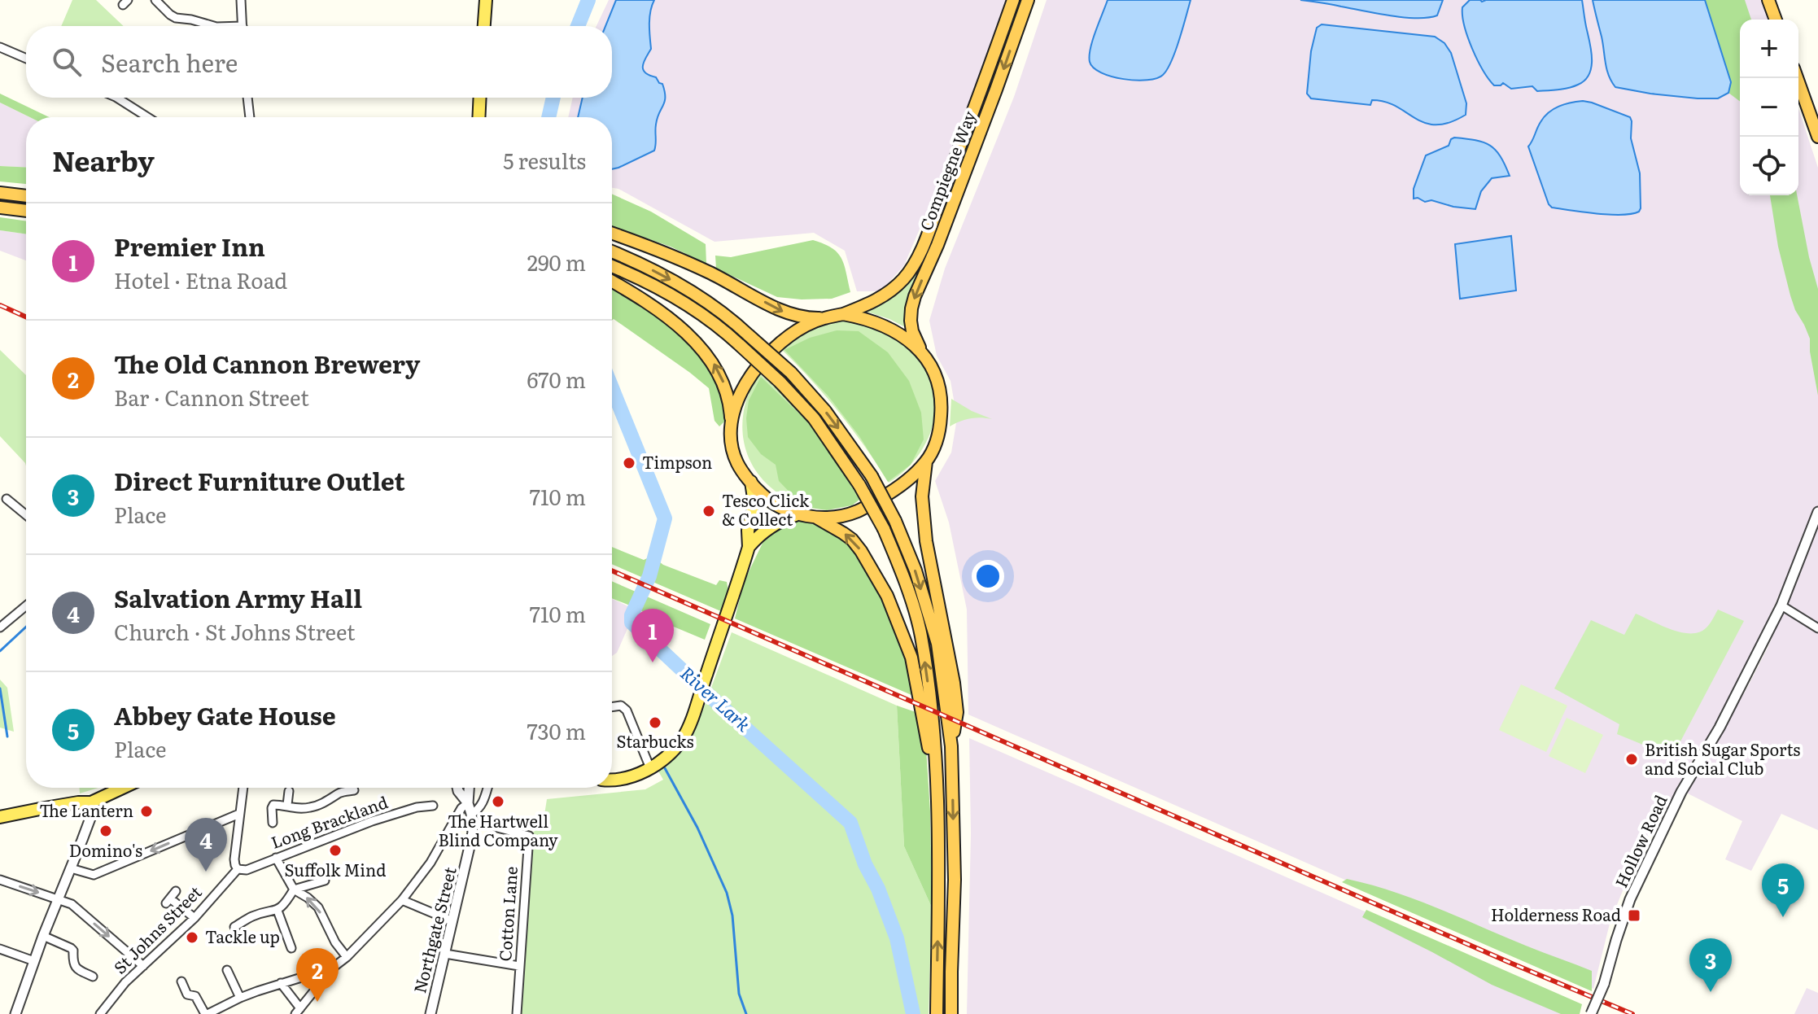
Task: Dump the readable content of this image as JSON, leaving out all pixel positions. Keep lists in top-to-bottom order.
{
  "streets": {
    "highway": ["Compiegne Way"],
    "street": [
      "Long Brackland",
      "Hollow Road",
      "Cotton Lane",
      "St Johns Street",
      "Northgate Street"
    ]
  },
  "crossings": [
    ["Long Brackland", "St Johns Street"],
    ["Cotton Lane", "Northgate Street"]
  ],
  "water": ["River Lark"],
  "places": {
    "other": [
      "Timpson",
      "Tesco Click & Collect",
      "Starbucks",
      "British Sugar Sports and Social Club",
      "The Hartwell Blind Company",
      "The Lantern",
      "Domino's",
      "Suffolk Mind",
      "Tackle up"
    ],
    "transit": ["Holderness Road"]
  },
  "page": {
    "map_buttons": ["+", "−"],
    "search": "Search here",
    "heading": ["Nearby", "5 results"],
    "list": [
      {
        "mark": "1",
        "name": "Premier Inn",
        "note": "Hotel · Etna Road",
        "value": "290 m"
      },
      {
        "mark": "2",
        "name": "The Old Cannon Brewery",
        "note": "Bar · Cannon Street",
        "value": "670 m"
      },
      {
        "mark": "3",
        "name": "Direct Furniture Outlet",
        "note": "Place",
        "value": "710 m"
      },
      {
        "mark": "4",
        "name": "Salvation Army Hall",
        "note": "Church · St Johns Street",
        "value": "710 m"
      },
      {
        "mark": "5",
        "name": "Abbey Gate House",
        "note": "Place",
        "value": "730 m"
      }
    ],
    "pins": [
      "1",
      "4",
      "5",
      "3",
      "2"
    ]
  }
}
